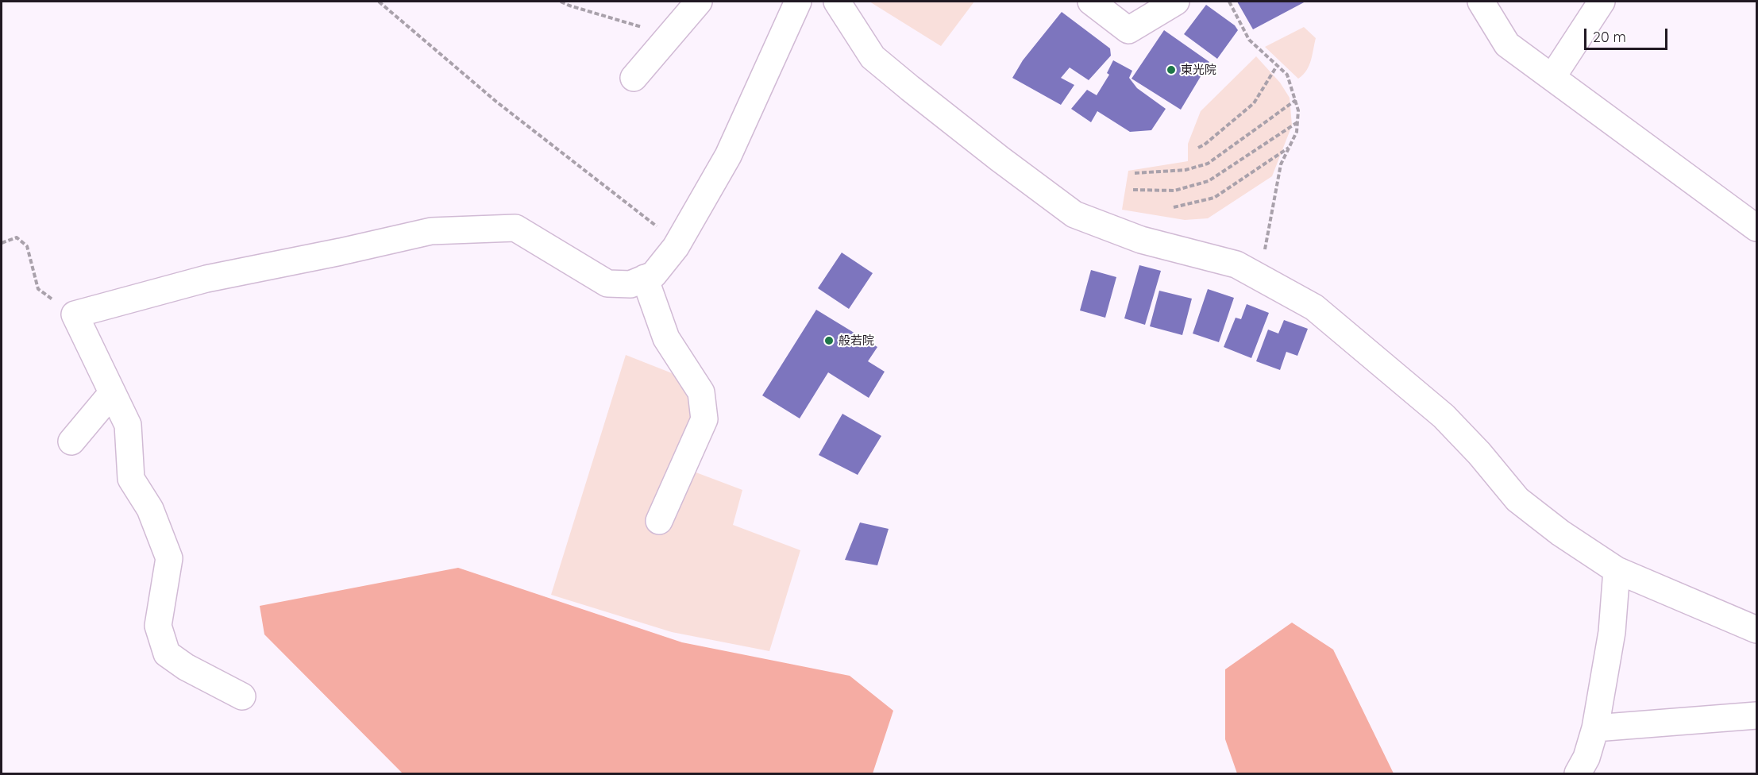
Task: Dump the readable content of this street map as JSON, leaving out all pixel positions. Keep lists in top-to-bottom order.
{
  "places": ["東光院", "般若院"],
  "scale_bar": "20 m"
}
